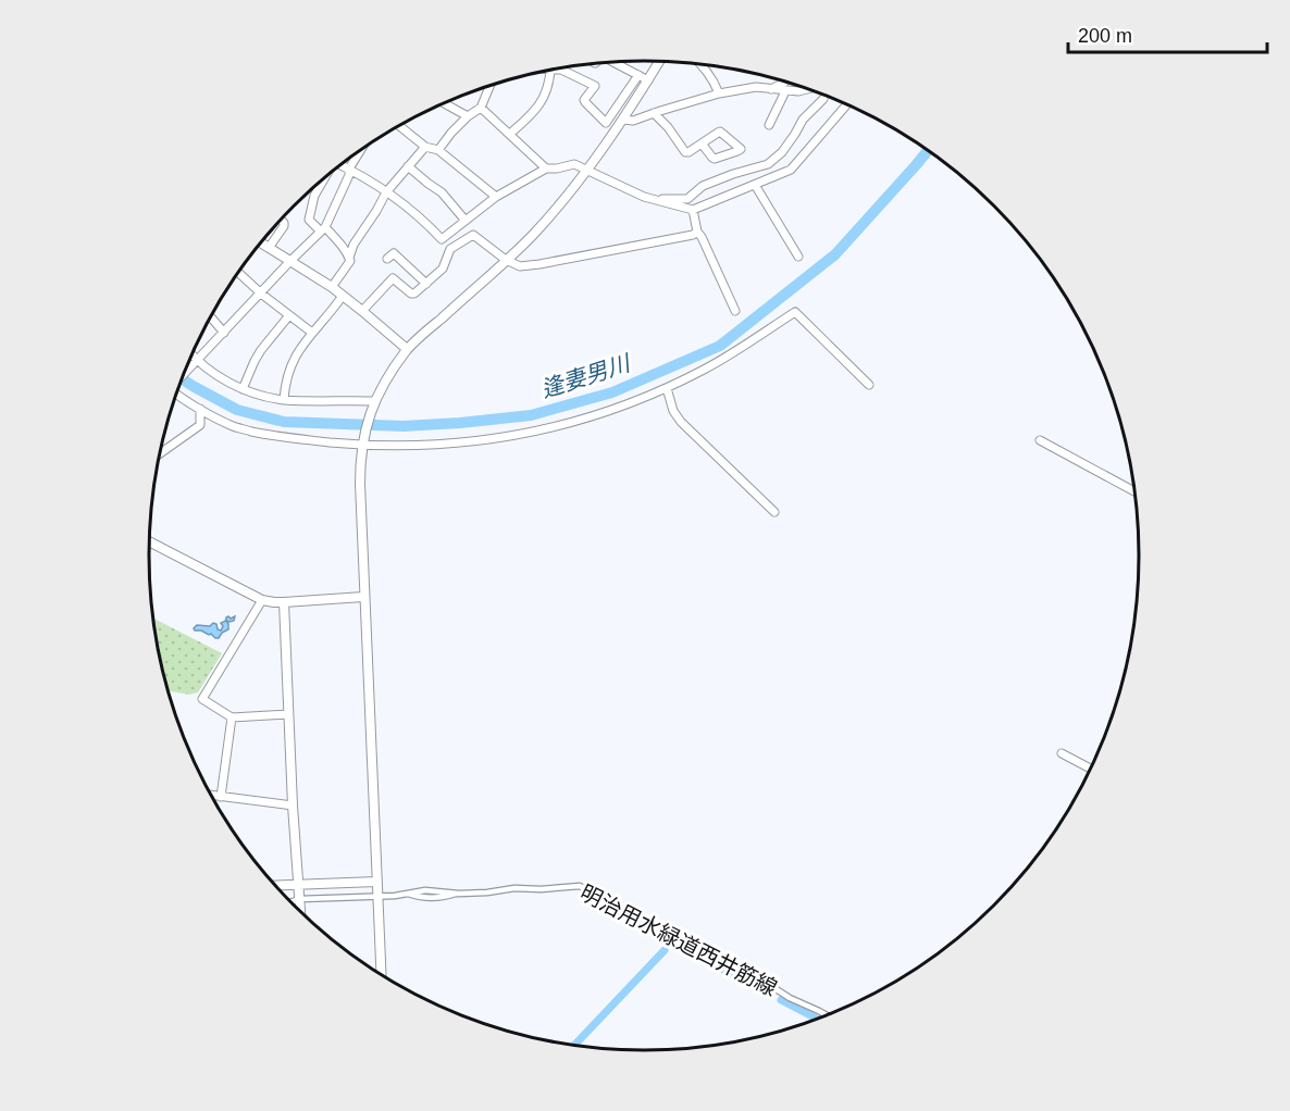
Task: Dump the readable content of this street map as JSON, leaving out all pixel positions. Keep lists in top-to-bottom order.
{
  "streets": {
    "street": ["明治用水緑道西井筋線"]
  },
  "water": ["逢妻男川"],
  "scale_bar": "200 m"
}
